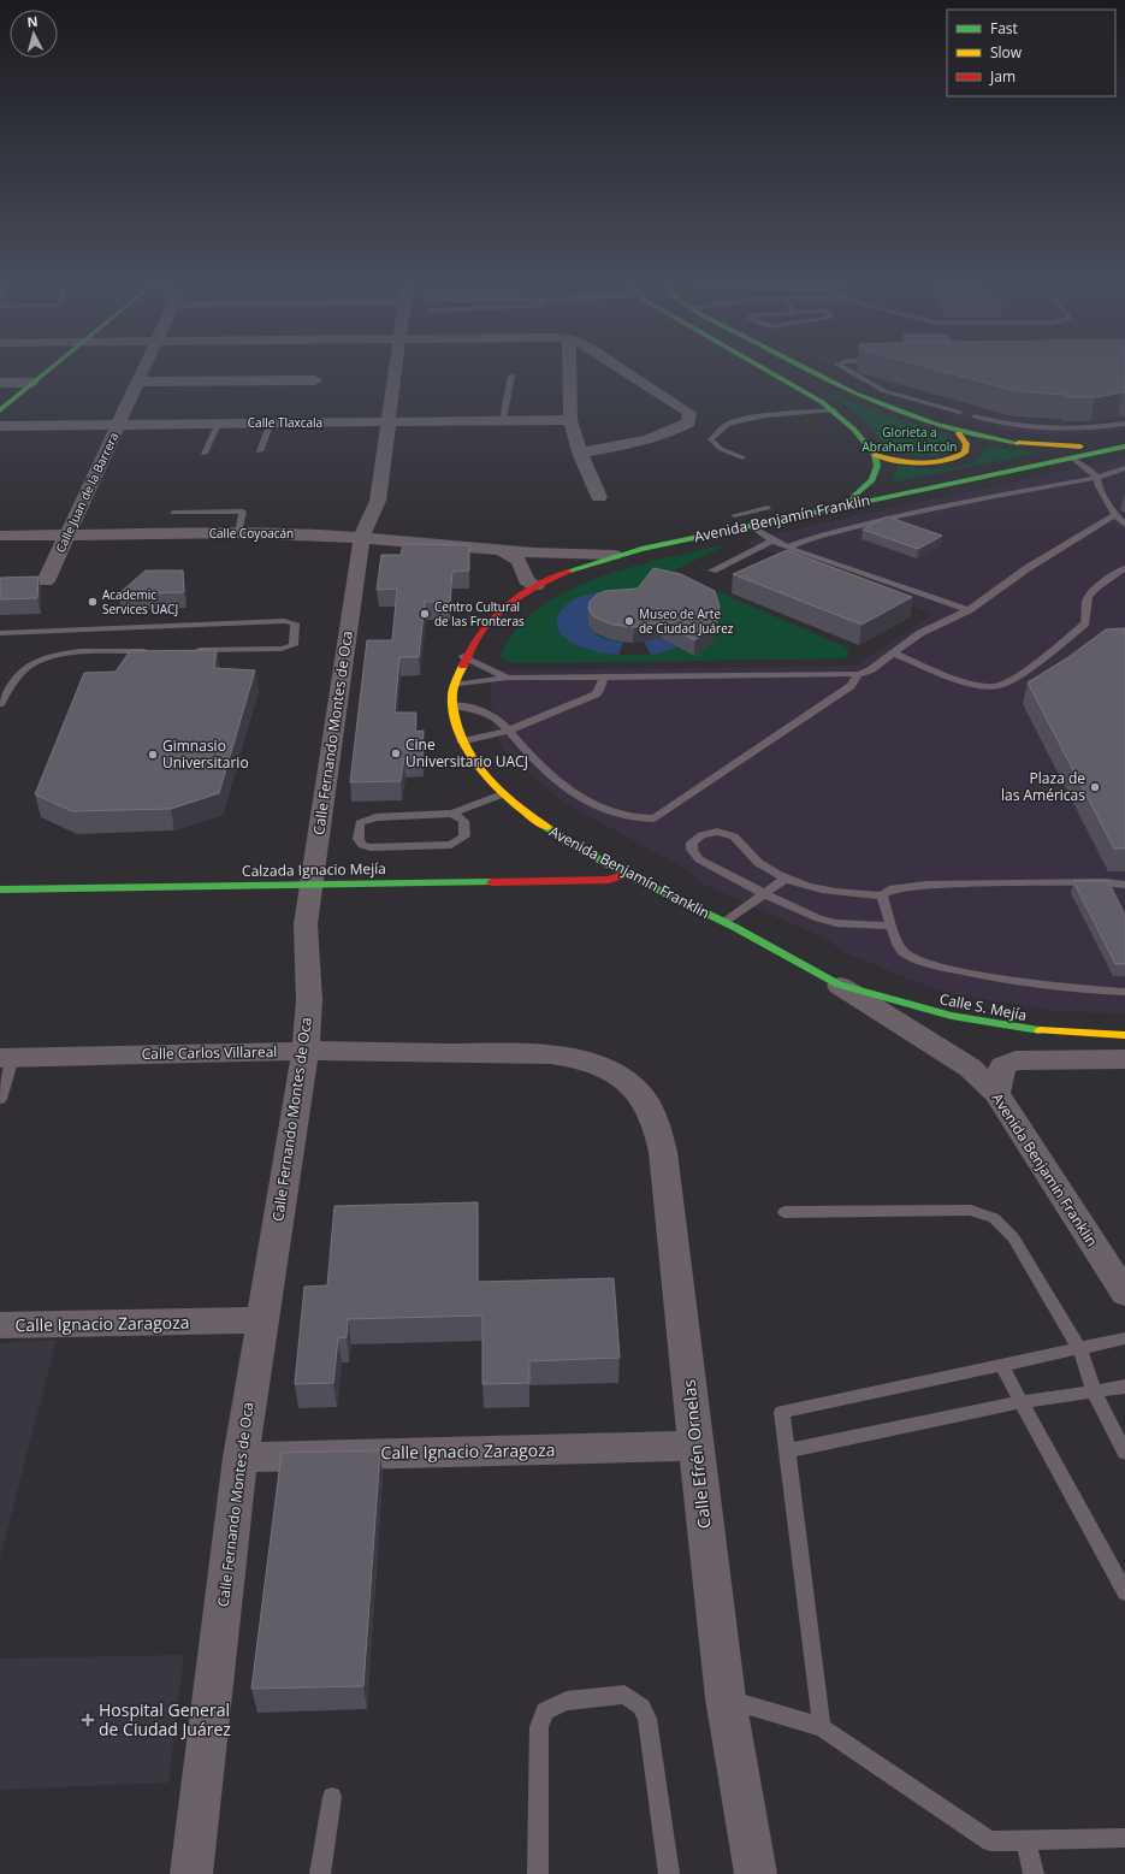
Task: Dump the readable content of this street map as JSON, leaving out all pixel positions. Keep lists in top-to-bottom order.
{
  "streets": {
    "main road": ["Avenida Benjamín Franklin", "Calzada Ignacio Mejía", "Calle S. Mejía"],
    "street": [
      "Calle Tlaxcala",
      "Calle Juan de la Barrera",
      "Calle Coyoacán",
      "Calle Fernando Montes de Oca",
      "Calle Carlos Villareal",
      "Calle Ignacio Zaragoza",
      "Calle Efrén Ornelas"
    ]
  },
  "crossings": [
    ["Calle Tlaxcala", "Calle Juan de la Barrera"],
    ["Calle Tlaxcala", "Calle Fernando Montes de Oca"],
    ["Calle Juan de la Barrera", "Calle Coyoacán"],
    ["Avenida Benjamín Franklin", "Calle Coyoacán"],
    ["Avenida Benjamín Franklin", "Calzada Ignacio Mejía"],
    ["Avenida Benjamín Franklin", "Calle S. Mejía"],
    ["Calle Coyoacán", "Calle Fernando Montes de Oca"],
    ["Calle Fernando Montes de Oca", "Calzada Ignacio Mejía"],
    ["Calle Fernando Montes de Oca", "Calle Carlos Villareal"],
    ["Calle Fernando Montes de Oca", "Calle Ignacio Zaragoza"],
    ["Calle Carlos Villareal", "Calle Efrén Ornelas"],
    ["Calle Ignacio Zaragoza", "Calle Efrén Ornelas"]
  ],
  "parks": ["Glorieta a Abraham Lincoln"],
  "places": {
    "other": [
      "Academic Services UACJ",
      "Centro Cultural de las Fronteras",
      "Museo de Arte de Ciudad Juárez",
      "Cine Universitario UACJ",
      "Gimnasio Universitario",
      "Plaza de las Américas"
    ],
    "health": ["Hospital General de Ciudad Juárez"]
  },
  "legend": ["Fast", "Slow", "Jam"],
  "north": "top"
}
